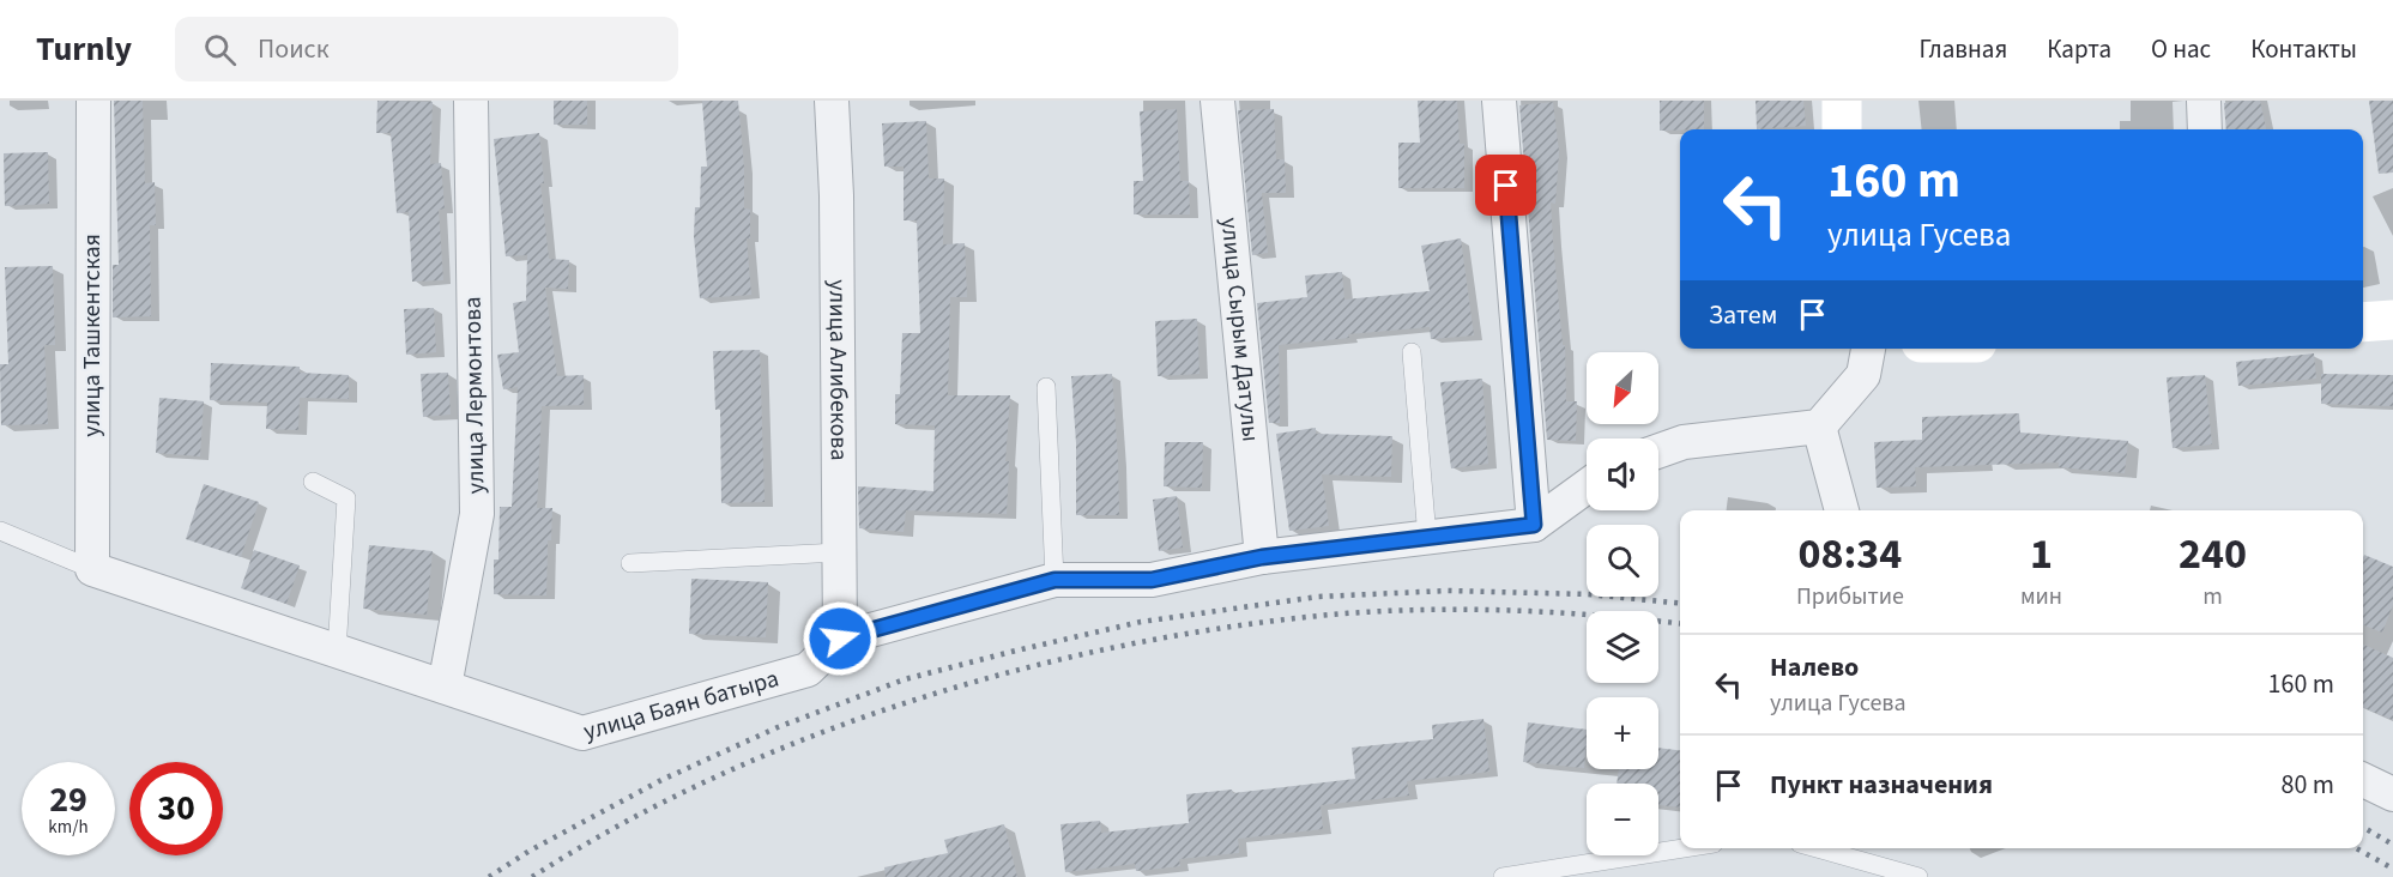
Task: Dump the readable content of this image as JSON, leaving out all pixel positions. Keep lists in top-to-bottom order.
{
  "streets": {
    "street": [
      "улица Сырым Датулы",
      "улица Ташкентская",
      "улица Алибекова",
      "улица Лермонтова",
      "улица Баян батыра"
    ]
  },
  "crossings": [
    ["улица Сырым Датулы", "улица Баян батыра"],
    ["улица Ташкентская", "улица Баян батыра"],
    ["улица Алибекова", "улица Баян батыра"],
    ["улица Лермонтова", "улица Баян батыра"]
  ],
  "north": "bottom left",
  "page": {
    "header": "Turnly",
    "search": "Поиск",
    "nav": [
      "Главная",
      "Карта",
      "О нас",
      "Контакты"
    ],
    "turn": ["160 m", "улица Гусева"],
    "then": "Затем",
    "map_buttons": ["+", "−"],
    "eta": [
      "08:34",
      "Прибытие",
      "1",
      "мин",
      "240",
      "m"
    ],
    "list": [
      {
        "name": "Налево",
        "note": "улица Гусева",
        "value": "160 m"
      },
      {
        "name": "Пункт назначения",
        "value": "80 m"
      }
    ],
    "speed": "29 km/h",
    "limit": "30"
  }
}
